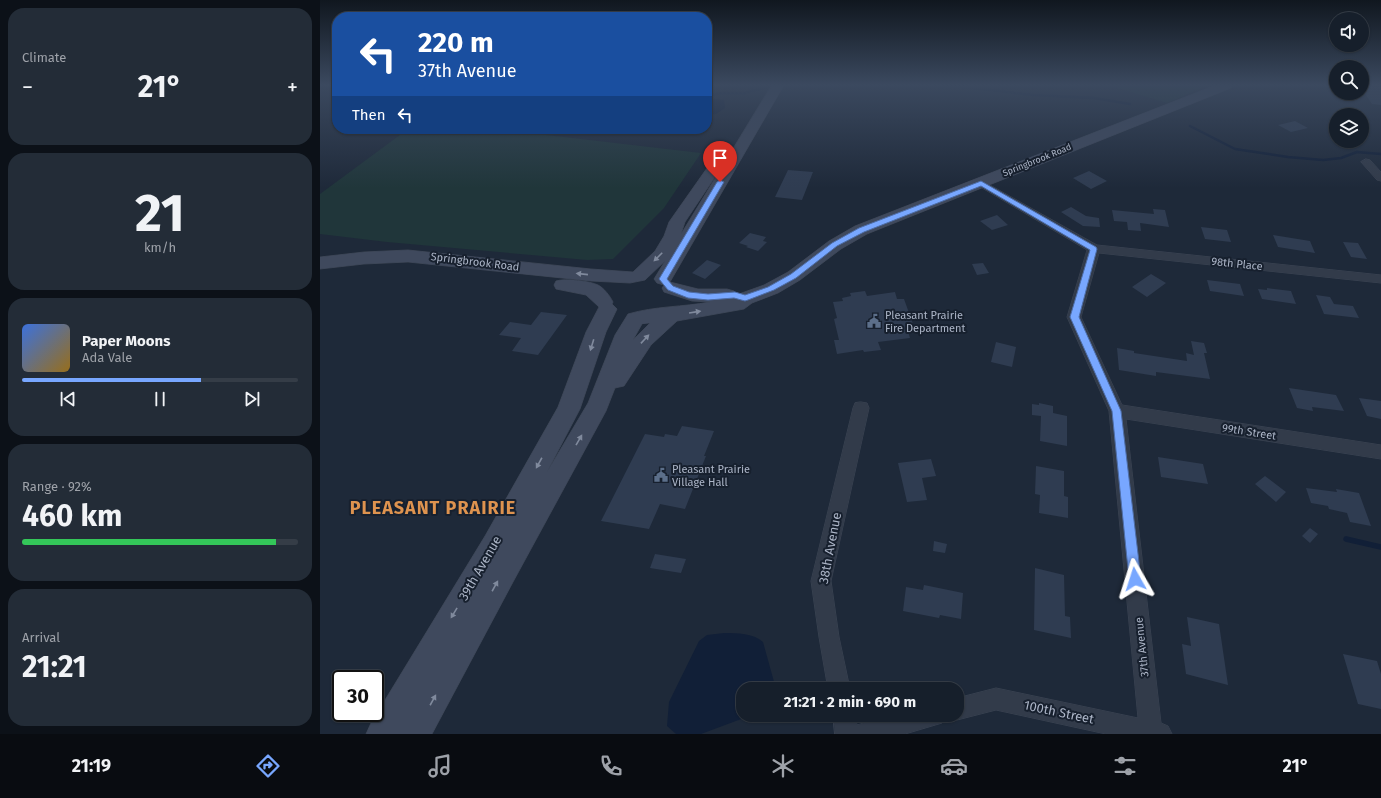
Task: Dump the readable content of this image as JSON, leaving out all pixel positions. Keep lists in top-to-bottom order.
{
  "streets": {
    "main road": ["Springbrook Road", "39th Avenue"],
    "street": [
      "98th Place",
      "99th Street",
      "38th Avenue",
      "37th Avenue",
      "100th Street"
    ]
  },
  "crossings": [
    ["Springbrook Road", "39th Avenue"],
    ["98th Place", "37th Avenue"],
    ["99th Street", "37th Avenue"],
    ["37th Avenue", "100th Street"]
  ],
  "districts": ["PLEASANT PRAIRIE"],
  "places": {
    "public building": ["Pleasant Prairie Fire Department", "Pleasant Prairie Village Hall"]
  },
  "page": {
    "tile": [
      "Climate",
      ["21", "km/h"],
      ["Range · 92%", "460 km"],
      ["Arrival", "21:21"]
    ],
    "turn": ["220 m", "37th Avenue"],
    "heat": ["−", "21°", "+"],
    "then": "Then",
    "song": ["Paper Moons", "Ada Vale"],
    "limit": "30",
    "trip": "21:21 · 2 min · 690 m",
    "tabs": ["21:19", "21°"]
  }
}
